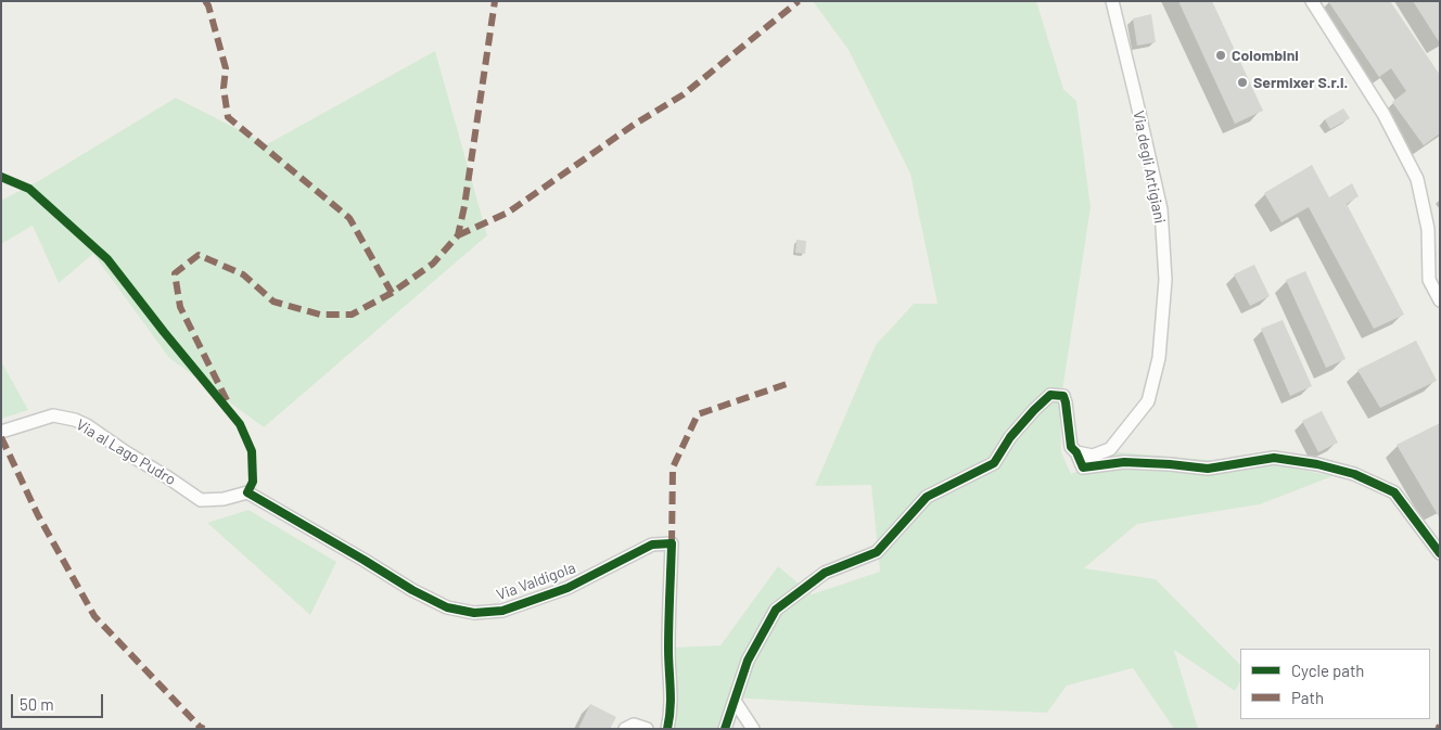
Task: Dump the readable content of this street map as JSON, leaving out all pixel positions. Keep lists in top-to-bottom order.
{
  "streets": {
    "street": ["Via degli Artigiani", "Via al Lago Pudro", "Via Valdigola"]
  },
  "crossings": [
    ["Via al Lago Pudro", "Via Valdigola"]
  ],
  "places": ["Colombini", "Sermixer S.r.l."],
  "legend": ["Cycle path", "Path"],
  "scale_bar": "50 m"
}
